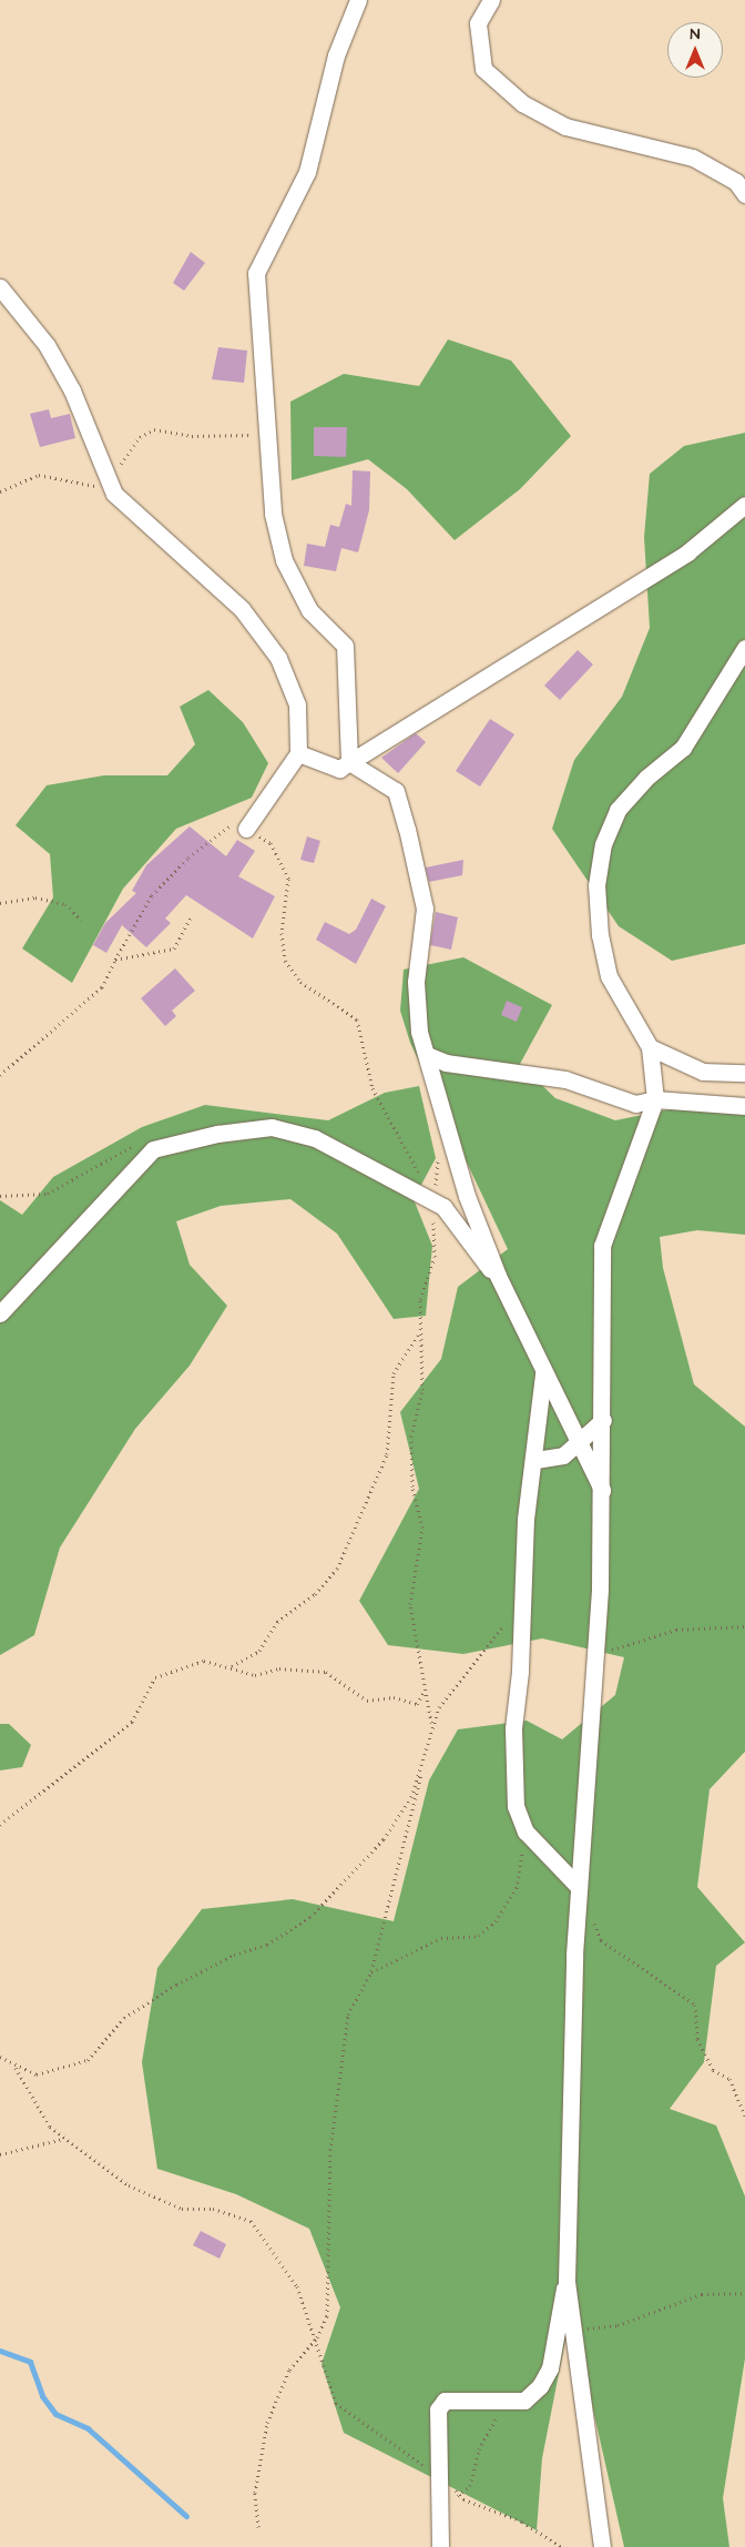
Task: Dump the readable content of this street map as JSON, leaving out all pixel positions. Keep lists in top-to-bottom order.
{
  "north": "top"
}
